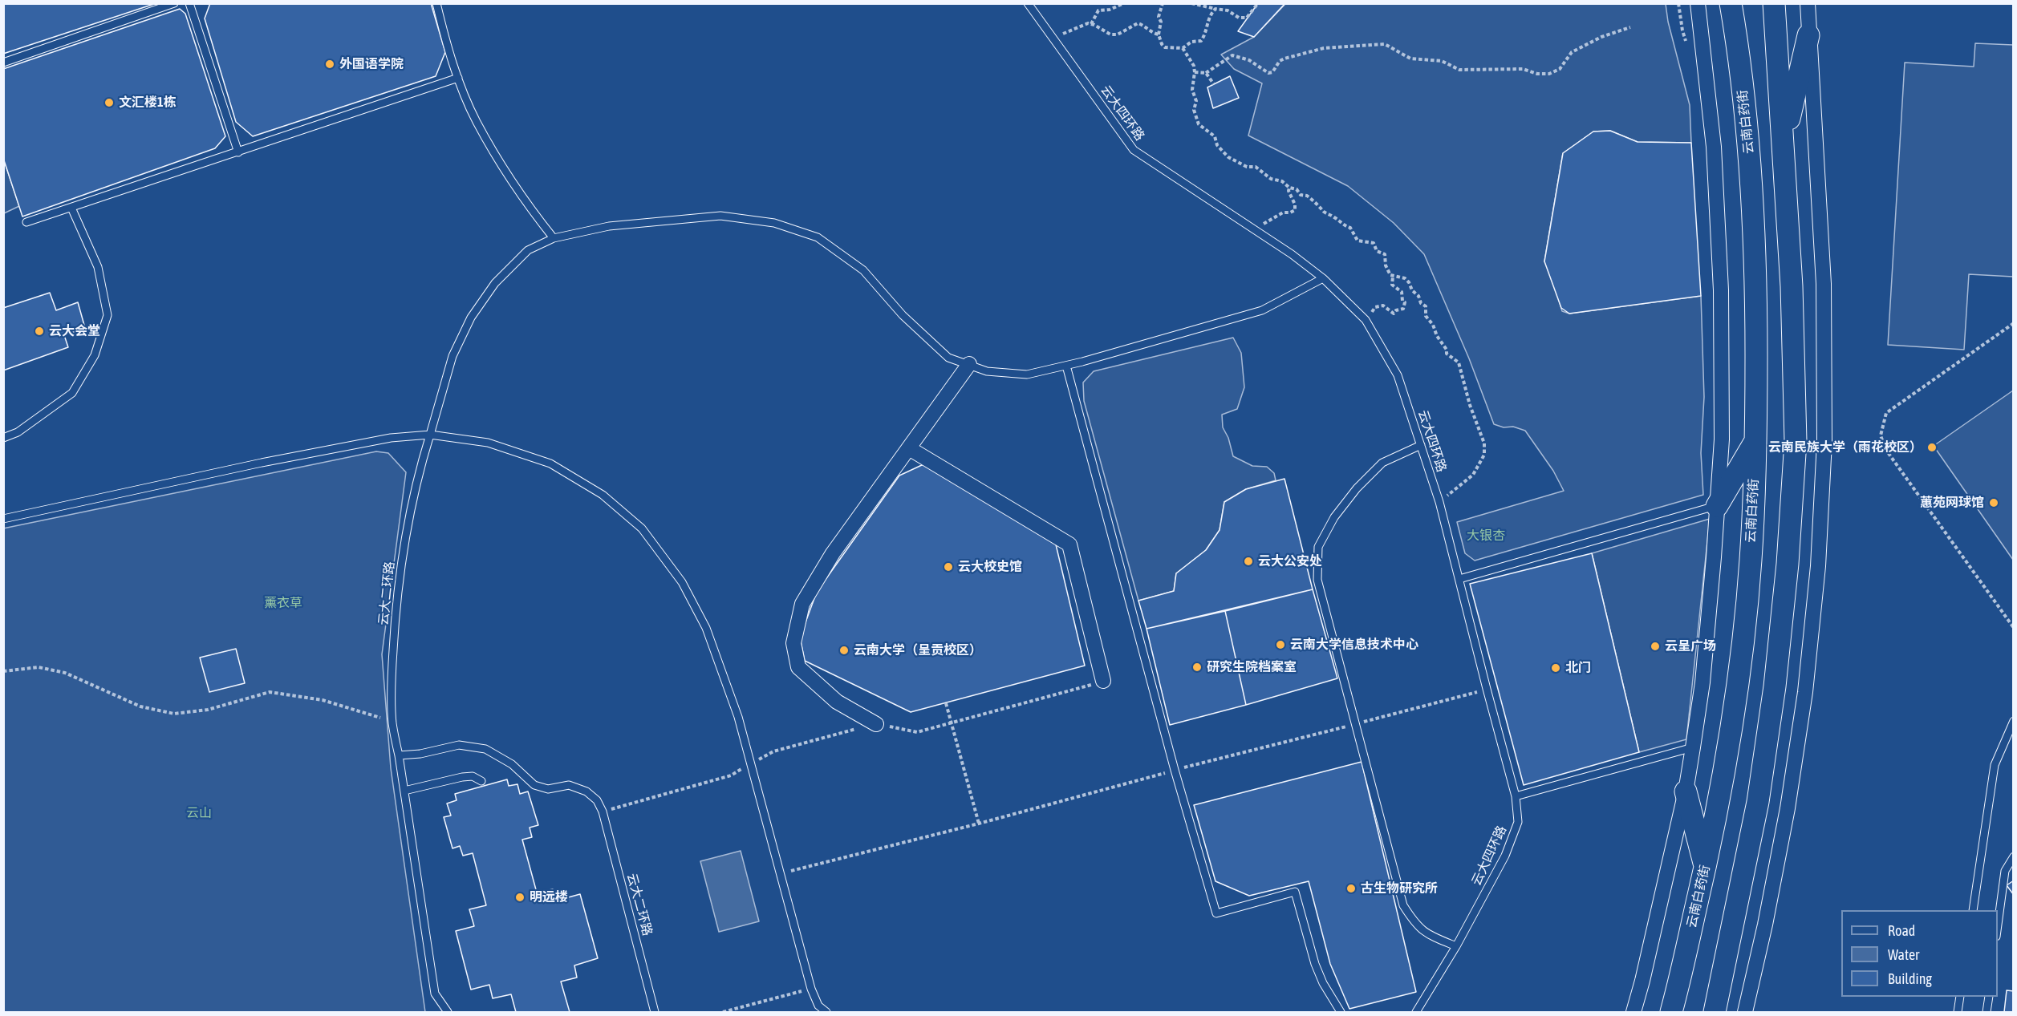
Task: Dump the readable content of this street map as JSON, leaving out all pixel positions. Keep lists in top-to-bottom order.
{
  "streets": {
    "main road": ["云南白药街"],
    "lane": ["云大四环路", "云大二环路"]
  },
  "crossings": [
    ["云大四环路", "云大二环路"]
  ],
  "parks": ["大银杏", "薰衣草", "云山"],
  "places": [
    "外国语学院",
    "文汇楼1栋",
    "云大会堂",
    "云南民族大学（雨花校区）",
    "蕙苑网球馆",
    "云大公安处",
    "云大校史馆",
    "云南大学信息技术中心",
    "云呈广场",
    "云南大学（呈贡校区）",
    "研究生院档案室",
    "北门",
    "古生物研究所",
    "明远楼"
  ],
  "legend": ["Road", "Water", "Building"]
}
